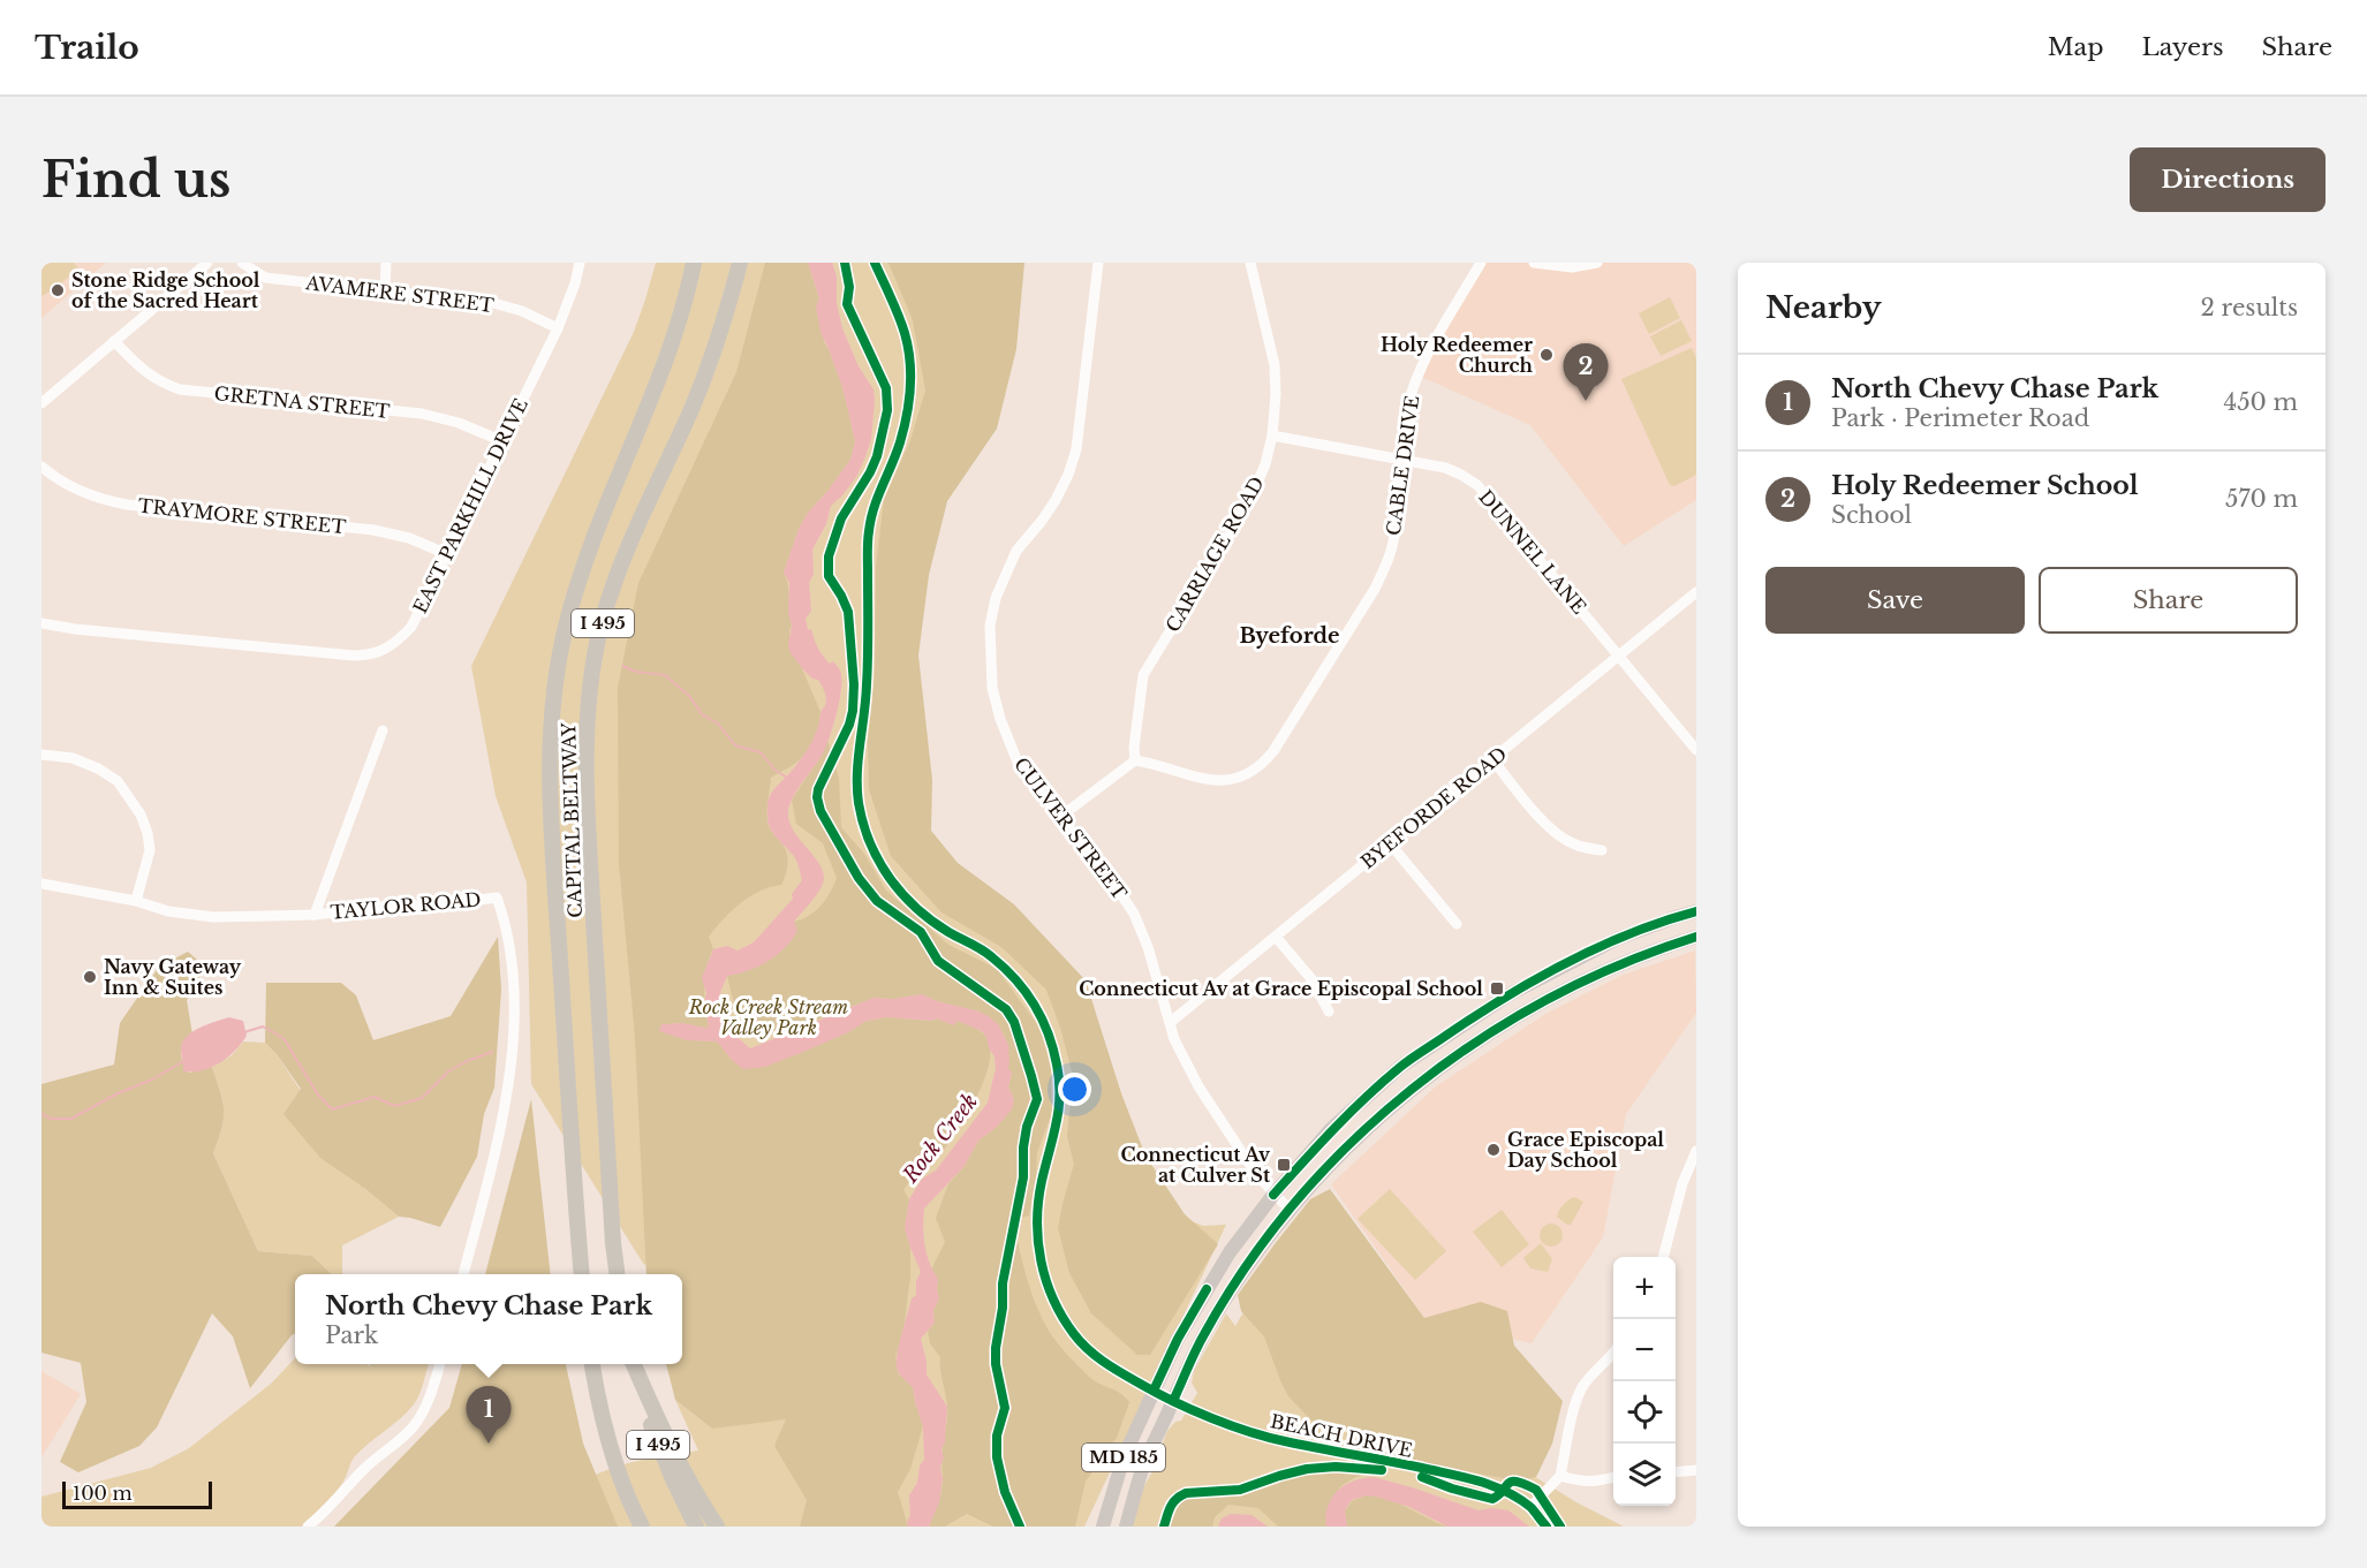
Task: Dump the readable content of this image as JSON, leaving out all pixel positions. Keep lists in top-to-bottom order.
{
  "streets": {
    "highway": ["I 495", "CAPITAL BELTWAY"],
    "main road": ["MD 185"],
    "street": [
      "AVAMERE STREET",
      "GRETNA STREET",
      "CABLE DRIVE",
      "EAST PARKHILL DRIVE",
      "TRAYMORE STREET",
      "DUNNEL LANE",
      "CARRIAGE ROAD",
      "BYEFORDE ROAD",
      "CULVER STREET",
      "TAYLOR ROAD",
      "BEACH DRIVE"
    ]
  },
  "crossings": [
    ["AVAMERE STREET", "EAST PARKHILL DRIVE"],
    ["GRETNA STREET", "EAST PARKHILL DRIVE"],
    ["CABLE DRIVE", "DUNNEL LANE"],
    ["CABLE DRIVE", "CARRIAGE ROAD"],
    ["EAST PARKHILL DRIVE", "TRAYMORE STREET"],
    ["DUNNEL LANE", "CARRIAGE ROAD"],
    ["DUNNEL LANE", "BYEFORDE ROAD"],
    ["BYEFORDE ROAD", "CULVER STREET"],
    ["CULVER STREET", "MD 185"],
    ["BEACH DRIVE", "MD 185"]
  ],
  "districts": ["Byeforde"],
  "water": ["Rock Creek"],
  "parks": ["Rock Creek Stream Valley Park"],
  "places": {
    "other": [
      "Stone Ridge School of the Sacred Heart",
      "Holy Redeemer Church",
      "Navy Gateway Inn & Suites",
      "Grace Episcopal Day School"
    ],
    "transit": ["Connecticut Av at Grace Episcopal School", "Connecticut Av at Culver St"]
  },
  "scale_bar": "100 m",
  "page": {
    "header": "Trailo",
    "nav": ["Map", "Layers", "Share"],
    "buttons": [
      "Directions",
      ["Save", "Share"]
    ],
    "title": "Find us",
    "heading": ["Nearby", "2 results"],
    "pins": ["2", "1"],
    "list": [
      {
        "mark": "1",
        "name": "North Chevy Chase Park",
        "note": "Park · Perimeter Road",
        "value": "450 m"
      },
      {
        "mark": "2",
        "name": "Holy Redeemer School",
        "note": "School",
        "value": "570 m"
      }
    ],
    "map_buttons": ["+", "−"],
    "popup": ["North Chevy Chase Park", "Park"],
    "scale": "100 m"
  }
}
